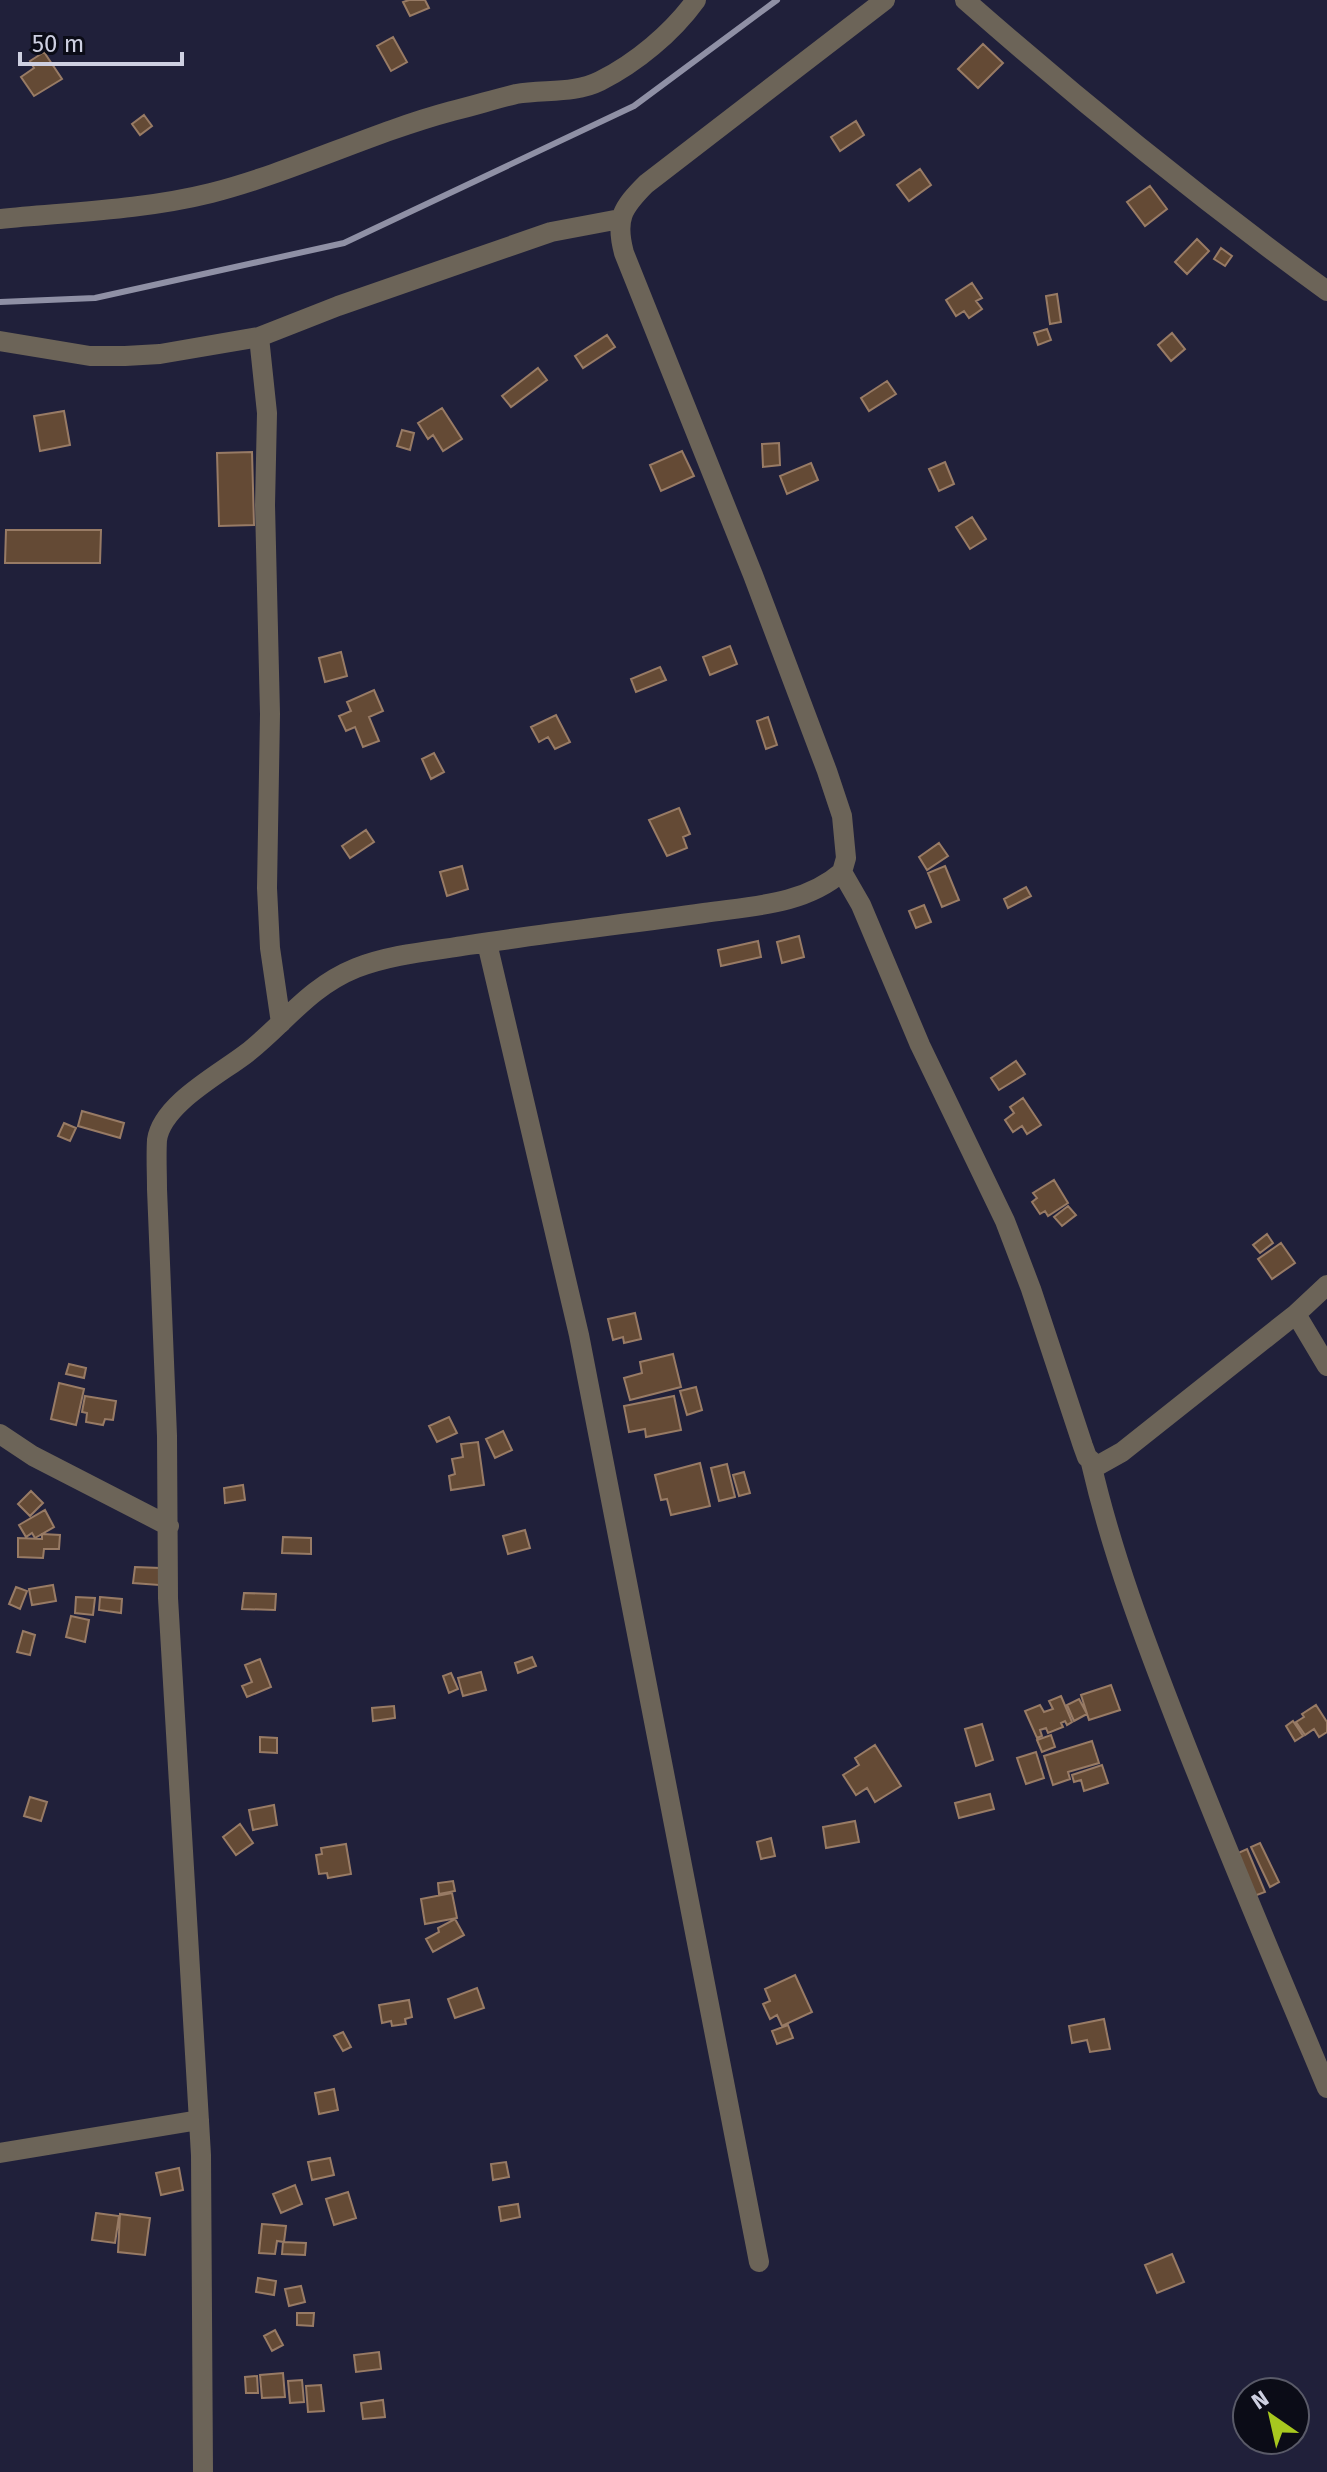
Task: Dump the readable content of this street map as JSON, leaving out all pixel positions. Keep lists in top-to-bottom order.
{
  "scale_bar": "50 m",
  "north": "top left"
}
